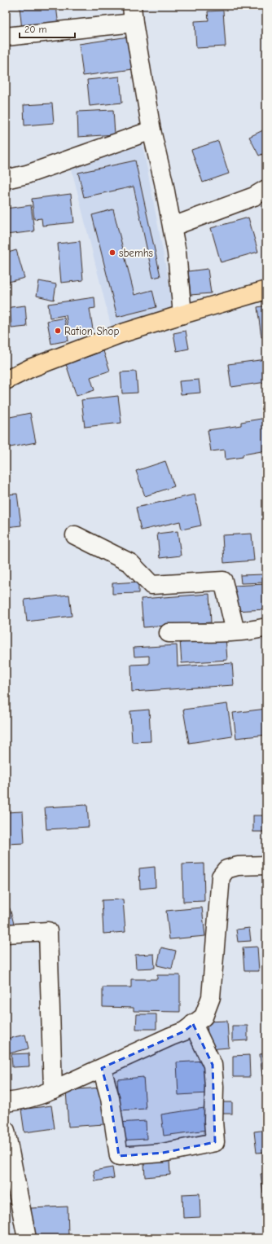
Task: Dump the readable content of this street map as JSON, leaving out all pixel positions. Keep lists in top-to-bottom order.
{
  "places": ["sbemhs", "Ration Shop"],
  "scale_bar": "20 m"
}
